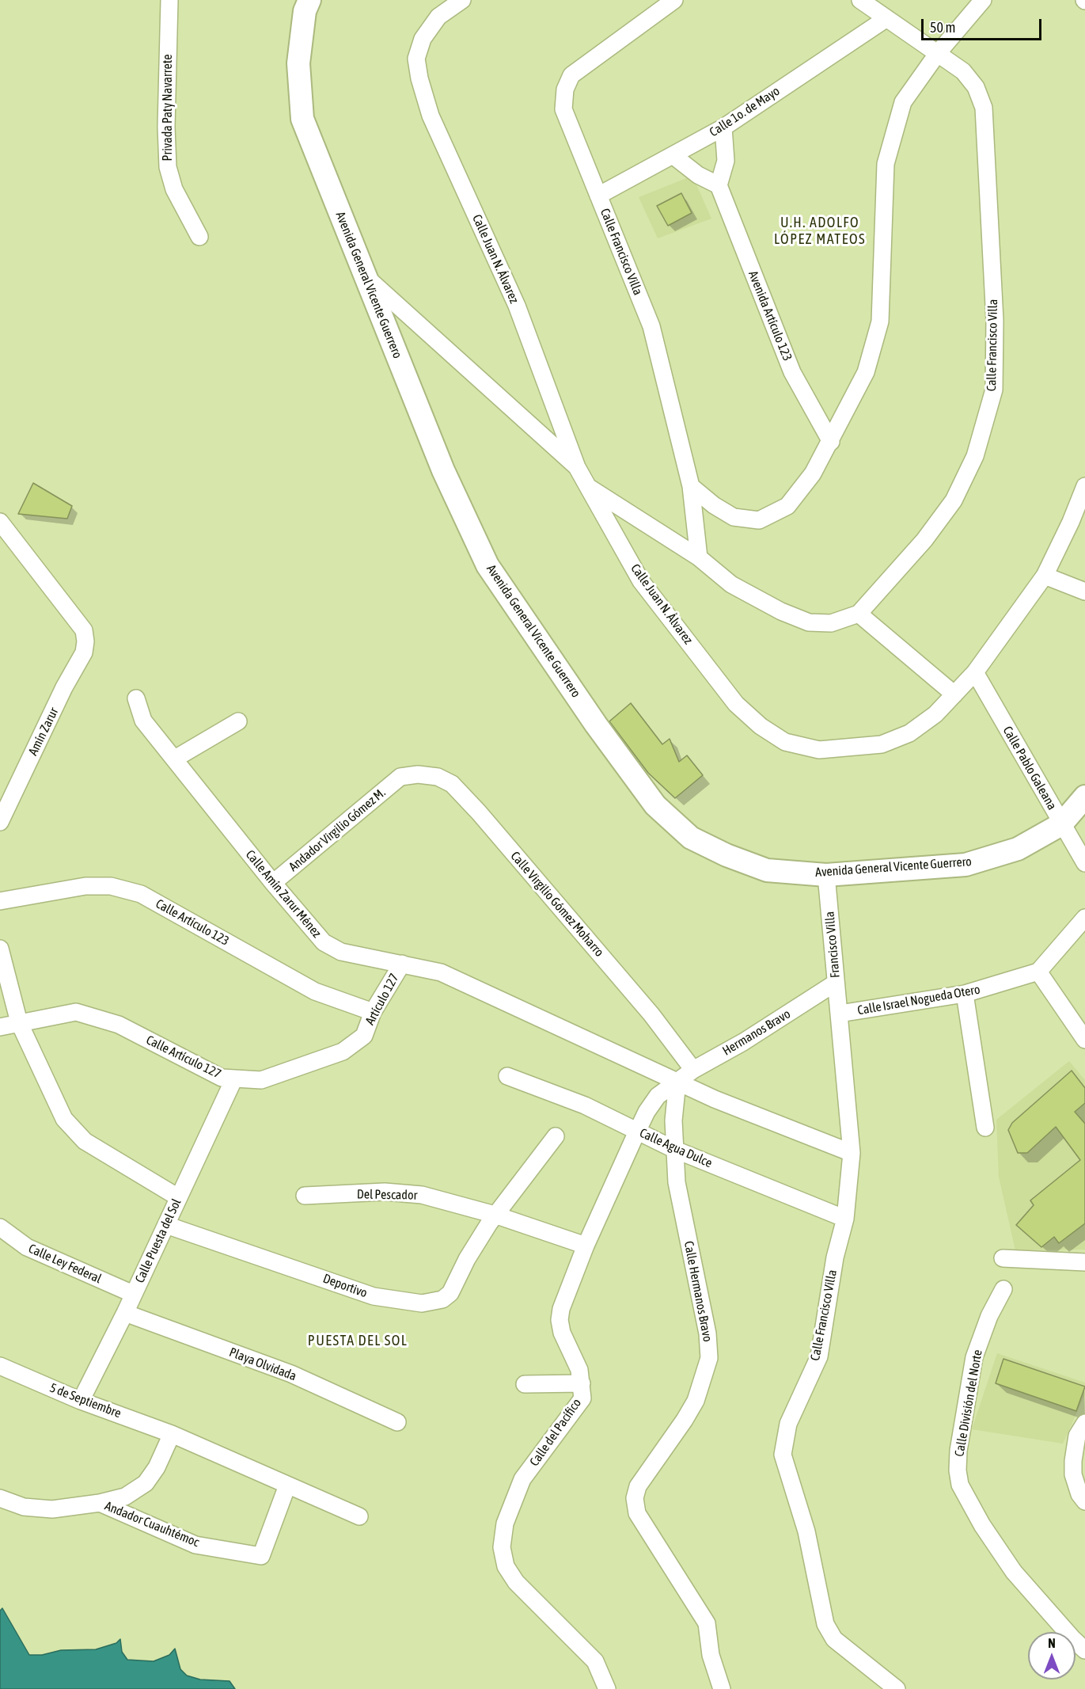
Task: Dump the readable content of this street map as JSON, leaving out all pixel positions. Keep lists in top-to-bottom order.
{
  "streets": {
    "street": [
      "Privada Paty Navarrete",
      "Calle 1o. de Mayo",
      "Calle Francisco Villa",
      "Calle Juan N. Álvarez",
      "Avenida General Vicente Guerrero",
      "Avenida Artículo 123",
      "Amín Zarur",
      "Calle Pablo Galeana",
      "Andador Virgilio Gómez M.",
      "Calle Amín Zarur Ménez",
      "Calle Virgilio Gómez Moharro",
      "Calle Artículo 123",
      "Francisco Villa",
      "Artículo 127",
      "Calle Israel Nogueda Otero",
      "Hermanos Bravo",
      "Calle Artículo 127",
      "Calle Agua Dulce",
      "Del Pescador",
      "Calle Puesta del Sol",
      "Calle Ley Federal",
      "Deportivo",
      "Calle Hermanos Bravo",
      "Playa Olvidada",
      "5 de Septiembre",
      "Calle División del Norte",
      "Calle del Pacífico",
      "Andador Cuauhtémoc"
    ]
  },
  "crossings": [
    ["Calle 1o. de Mayo", "Calle Francisco Villa"],
    ["Calle Francisco Villa", "Calle Juan N. Álvarez"],
    ["Calle Francisco Villa", "Calle Amín Zarur Ménez"],
    ["Calle Francisco Villa", "Francisco Villa"],
    ["Calle Francisco Villa", "Calle Israel Nogueda Otero"],
    ["Calle Francisco Villa", "Calle Agua Dulce"],
    ["Calle Juan N. Álvarez", "Calle Pablo Galeana"],
    ["Avenida General Vicente Guerrero", "Calle Pablo Galeana"],
    ["Avenida General Vicente Guerrero", "Francisco Villa"],
    ["Andador Virgilio Gómez M.", "Calle Amín Zarur Ménez"],
    ["Andador Virgilio Gómez M.", "Calle Virgilio Gómez Moharro"],
    ["Calle Amín Zarur Ménez", "Artículo 127"],
    ["Calle Amín Zarur Ménez", "Hermanos Bravo"],
    ["Calle Amín Zarur Ménez", "Calle Hermanos Bravo"],
    ["Calle Amín Zarur Ménez", "Calle del Pacífico"],
    ["Calle Virgilio Gómez Moharro", "Hermanos Bravo"],
    ["Calle Artículo 123", "Artículo 127"],
    ["Francisco Villa", "Calle Israel Nogueda Otero"],
    ["Francisco Villa", "Hermanos Bravo"],
    ["Artículo 127", "Calle Artículo 127"],
    ["Hermanos Bravo", "Calle Hermanos Bravo"],
    ["Hermanos Bravo", "Calle del Pacífico"],
    ["Calle Artículo 127", "Calle Puesta del Sol"],
    ["Calle Agua Dulce", "Calle Hermanos Bravo"],
    ["Calle Agua Dulce", "Calle del Pacífico"],
    ["Del Pescador", "Deportivo"],
    ["Calle Puesta del Sol", "Calle Ley Federal"],
    ["Calle Puesta del Sol", "Deportivo"],
    ["Calle Puesta del Sol", "Playa Olvidada"],
    ["Calle Puesta del Sol", "5 de Septiembre"],
    ["Calle Hermanos Bravo", "Calle del Pacífico"],
    ["5 de Septiembre", "Andador Cuauhtémoc"]
  ],
  "districts": ["U.H. ADOLFO LÓPEZ MATEOS", "PUESTA DEL SOL"],
  "scale_bar": "50 m",
  "north": "top"
}
